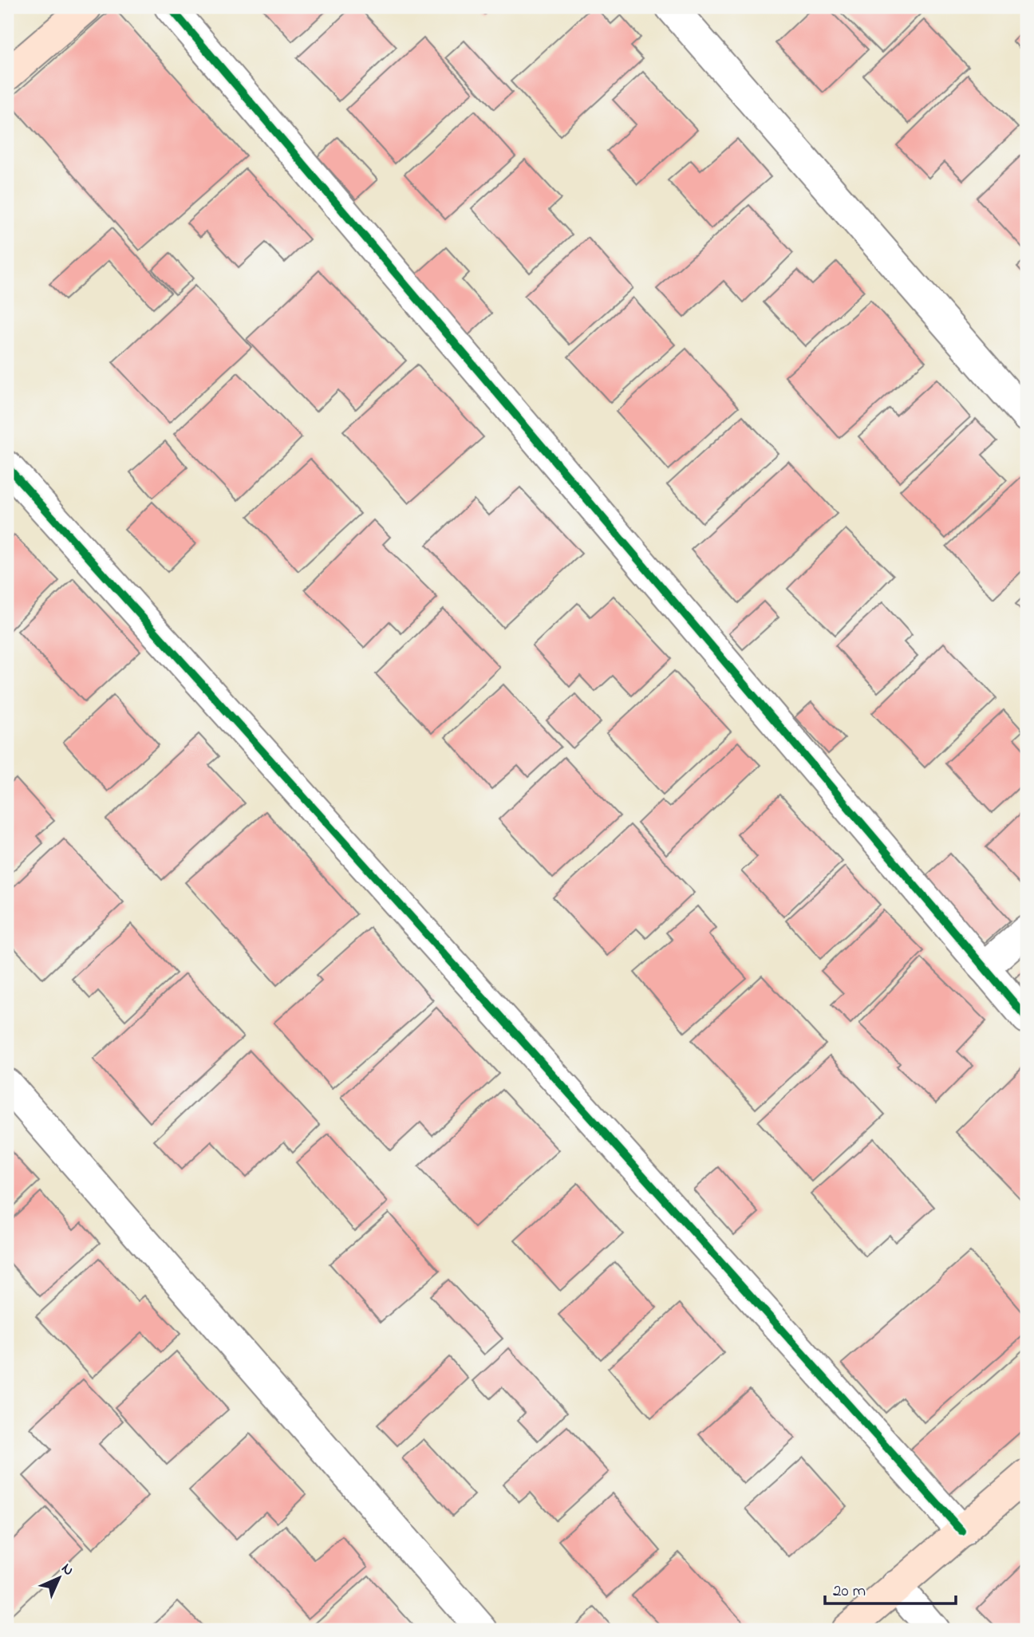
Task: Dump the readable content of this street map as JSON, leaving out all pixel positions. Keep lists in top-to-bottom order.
{
  "scale_bar": "20 m",
  "north": "top right"
}
